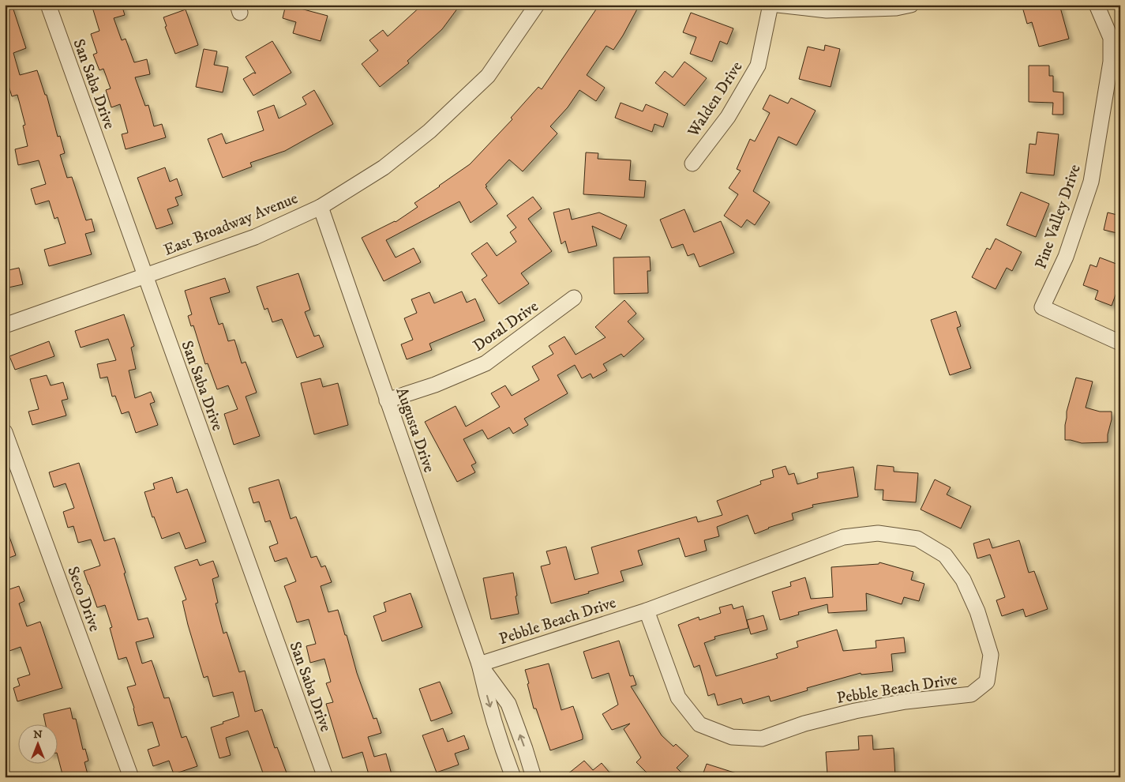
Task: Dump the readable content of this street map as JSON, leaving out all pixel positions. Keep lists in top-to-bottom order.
{
  "streets": {
    "street": [
      "San Saba Drive",
      "Walden Drive",
      "Pine Valley Drive",
      "East Broadway Avenue",
      "Doral Drive",
      "Augusta Drive",
      "Seco Drive",
      "Pebble Beach Drive"
    ]
  },
  "crossings": [
    ["San Saba Drive", "East Broadway Avenue"],
    ["East Broadway Avenue", "Augusta Drive"],
    ["Doral Drive", "Augusta Drive"],
    ["Augusta Drive", "Pebble Beach Drive"]
  ],
  "north": "top"
}
